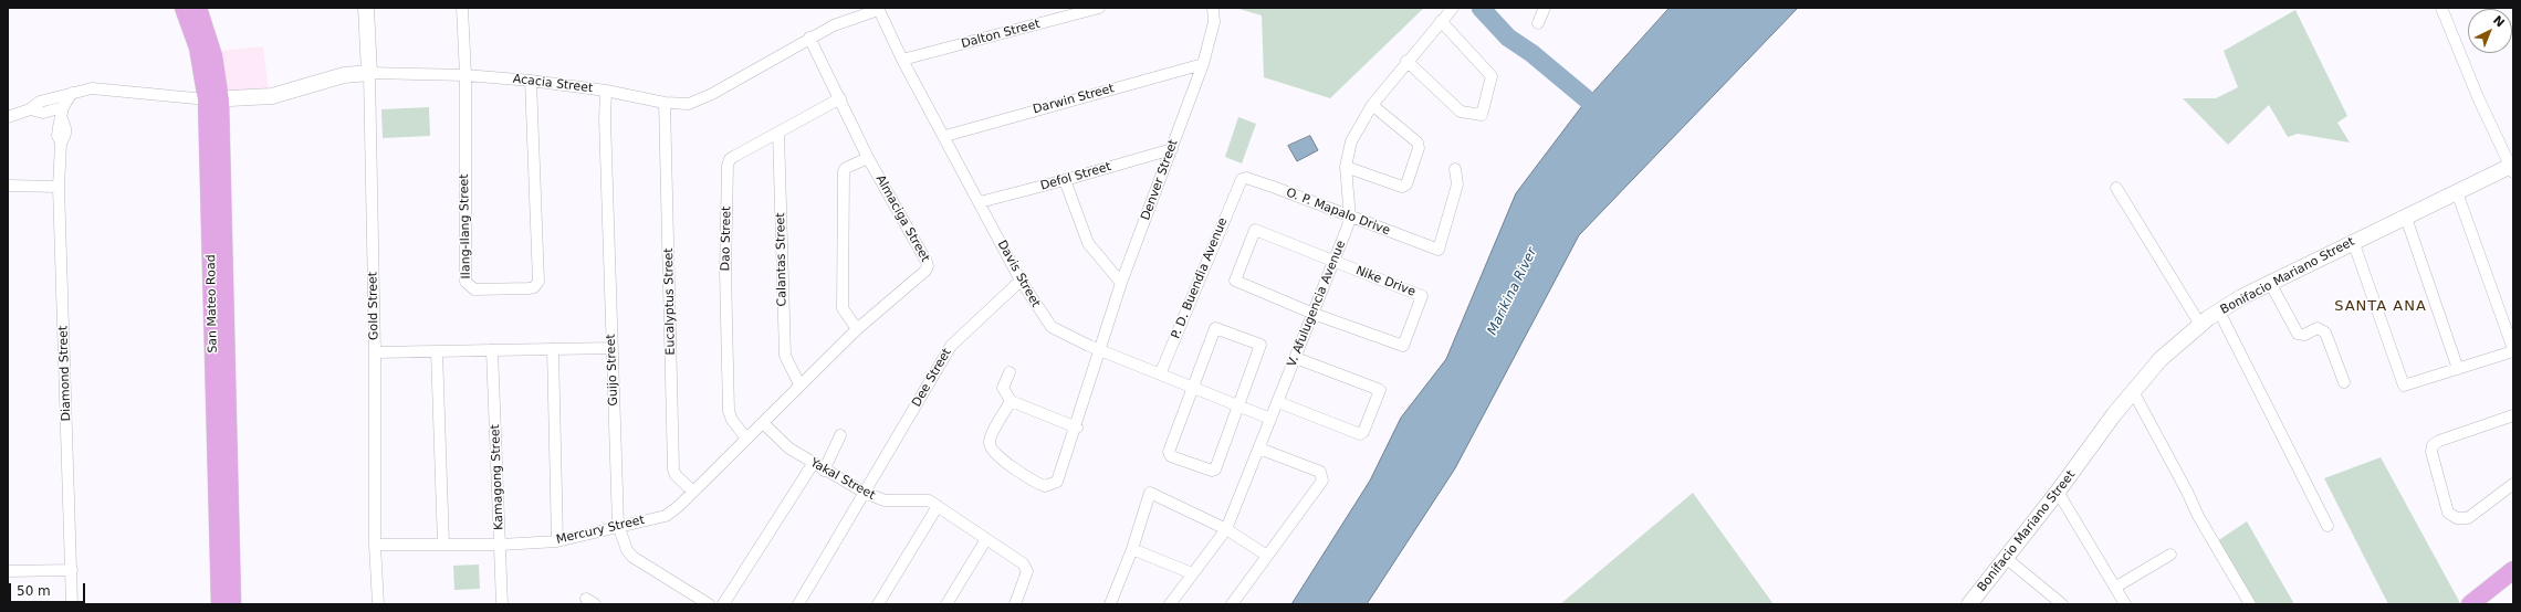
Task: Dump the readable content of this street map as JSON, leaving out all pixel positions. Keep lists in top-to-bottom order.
{
  "streets": {
    "main road": ["San Mateo Road"],
    "street": [
      "Dalton Street",
      "Acacia Street",
      "Darwin Street",
      "Defol Street",
      "Denver Street",
      "O. P. Mapalo Drive",
      "Almaciga Street",
      "Ilang-Ilang Street",
      "Dao Street",
      "Calantas Street",
      "Davis Street",
      "Bonifacio Mariano Street",
      "P. D. Buendia Avenue",
      "Nike Drive",
      "Eucalyptus Street",
      "V. Afulugencia Avenue",
      "Gold Street",
      "Guijo Street",
      "Diamond Street",
      "Dee Street",
      "Kamagong Street",
      "Yakal Street",
      "Mercury Street"
    ]
  },
  "crossings": [
    ["Dalton Street", "Davis Street"],
    ["Acacia Street", "Almaciga Street"],
    ["Acacia Street", "Ilang-Ilang Street"],
    ["Acacia Street", "Davis Street"],
    ["Acacia Street", "Eucalyptus Street"],
    ["Acacia Street", "San Mateo Road"],
    ["Acacia Street", "Gold Street"],
    ["Acacia Street", "Guijo Street"],
    ["Darwin Street", "Denver Street"],
    ["Darwin Street", "Davis Street"],
    ["Defol Street", "Denver Street"],
    ["Defol Street", "Davis Street"],
    ["Denver Street", "Davis Street"],
    ["O. P. Mapalo Drive", "P. D. Buendia Avenue"],
    ["O. P. Mapalo Drive", "V. Afulugencia Avenue"],
    ["Almaciga Street", "Dao Street"],
    ["Almaciga Street", "Calantas Street"],
    ["Almaciga Street", "Yakal Street"],
    ["Almaciga Street", "Mercury Street"],
    ["Dao Street", "Calantas Street"],
    ["Dao Street", "Mercury Street"],
    ["Davis Street", "P. D. Buendia Avenue"],
    ["Davis Street", "V. Afulugencia Avenue"],
    ["Davis Street", "Dee Street"],
    ["Nike Drive", "V. Afulugencia Avenue"],
    ["Eucalyptus Street", "Mercury Street"],
    ["Gold Street", "Mercury Street"],
    ["Guijo Street", "Mercury Street"],
    ["Dee Street", "Yakal Street"],
    ["Kamagong Street", "Mercury Street"],
    ["Yakal Street", "Mercury Street"]
  ],
  "districts": ["SANTA ANA"],
  "water": ["Marikina River"],
  "scale_bar": "50 m",
  "north": "top right"
}
